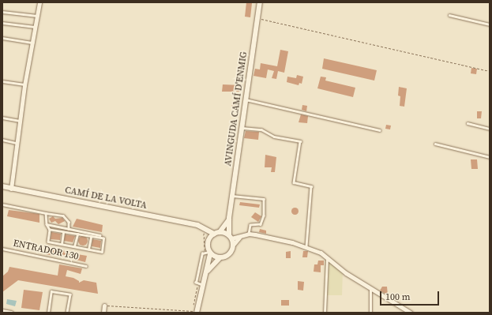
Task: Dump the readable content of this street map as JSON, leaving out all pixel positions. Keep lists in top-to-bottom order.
{
  "streets": {
    "street": ["AVINGUDA CAMÍ D'ENMIG", "CAMÍ DE LA VOLTA"],
    "lane": ["ENTRADOR 130"]
  },
  "crossings": [
    ["AVINGUDA CAMÍ D'ENMIG", "CAMÍ DE LA VOLTA"]
  ],
  "scale_bar": "100 m"
}
